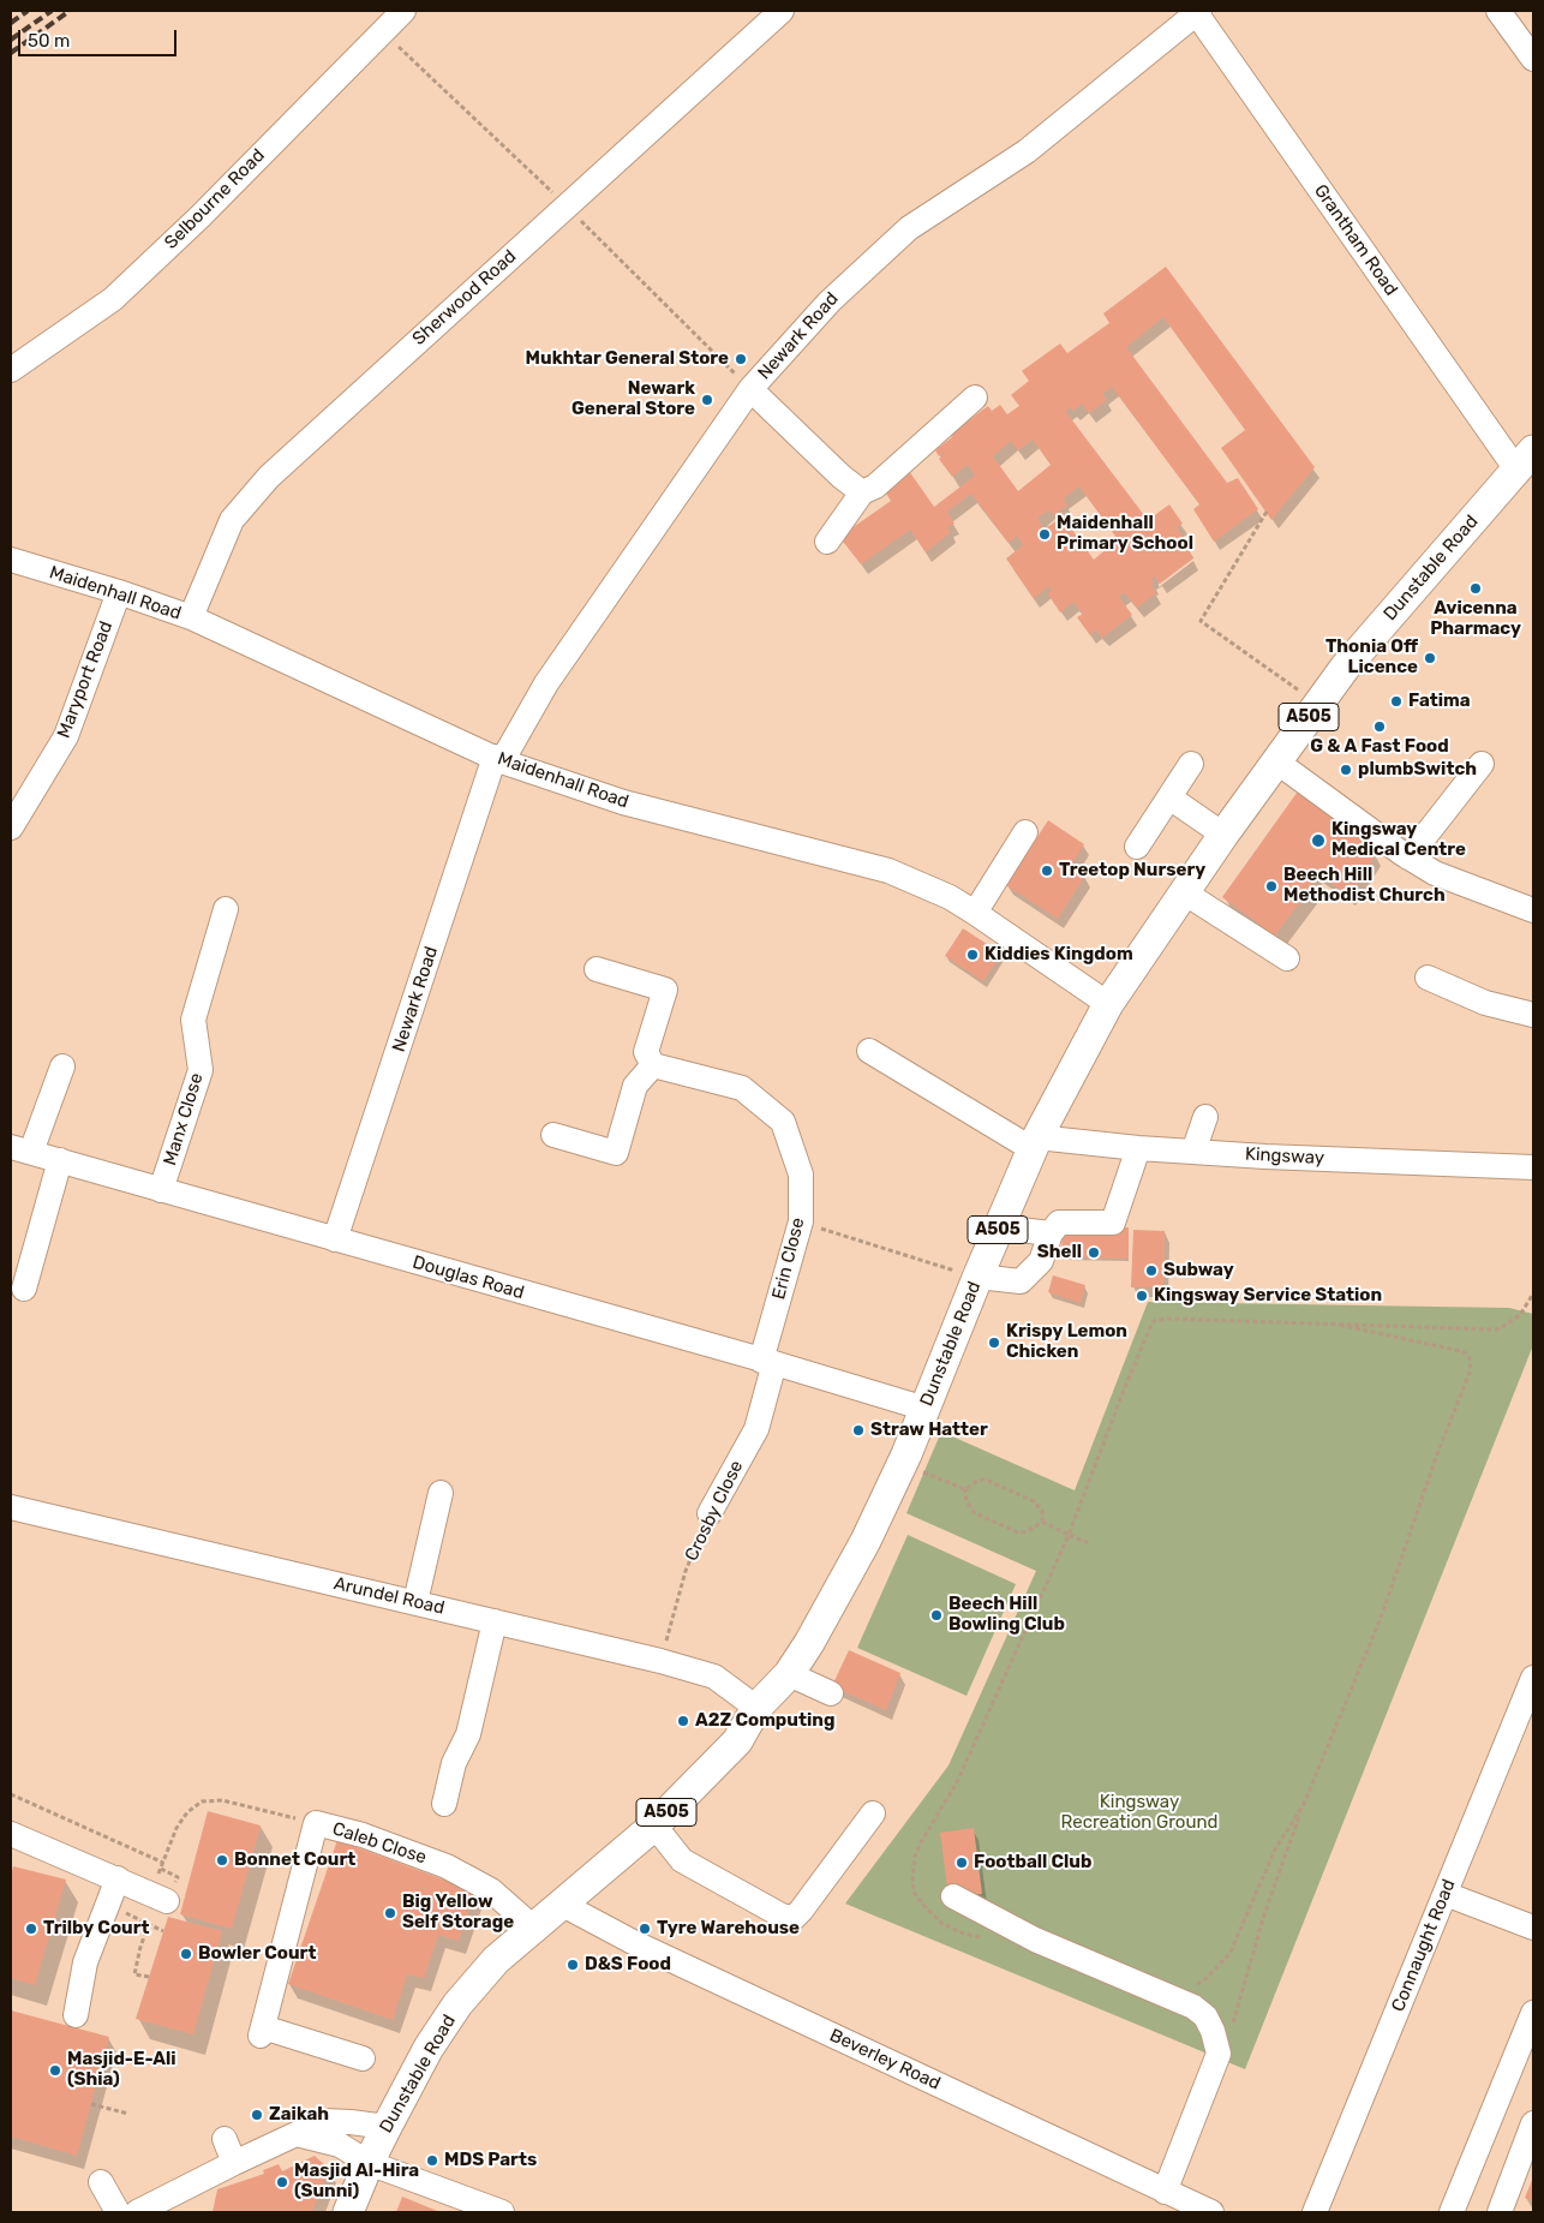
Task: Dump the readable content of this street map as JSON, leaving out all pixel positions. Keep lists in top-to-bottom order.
{
  "streets": {
    "main road": ["Dunstable Road", "A505"],
    "street": [
      "Selbourne Road",
      "Grantham Road",
      "Sherwood Road",
      "Newark Road",
      "Maidenhall Road",
      "Maryport Road",
      "Manx Close",
      "Kingsway",
      "Erin Close",
      "Douglas Road",
      "Crosby Close",
      "Arundel Road",
      "Caleb Close",
      "Connaught Road",
      "Beverley Road"
    ]
  },
  "crossings": [
    ["Grantham Road", "Newark Road"],
    ["Grantham Road", "Dunstable Road"],
    ["Sherwood Road", "Maidenhall Road"],
    ["Newark Road", "Maidenhall Road"],
    ["Newark Road", "Douglas Road"],
    ["Dunstable Road", "Maidenhall Road"],
    ["Dunstable Road", "Kingsway"],
    ["Dunstable Road", "Douglas Road"],
    ["Dunstable Road", "Arundel Road"],
    ["Dunstable Road", "Caleb Close"],
    ["Dunstable Road", "Beverley Road"],
    ["Maidenhall Road", "Maryport Road"],
    ["Manx Close", "Douglas Road"],
    ["Erin Close", "Douglas Road"],
    ["Erin Close", "Crosby Close"],
    ["Douglas Road", "Crosby Close"],
    ["Crosby Close", "Arundel Road"]
  ],
  "parks": ["Kingsway Recreation Ground"],
  "places": [
    "Mukhtar General Store",
    "Newark General Store",
    "Maidenhall Primary School",
    "Avicenna Pharmacy",
    "Thonia Off Licence",
    "Fatima",
    "G & A Fast Food",
    "plumbSwitch",
    "Kingsway Medical Centre",
    "Treetop Nursery",
    "Beech Hill Methodist Church",
    "Kiddies Kingdom",
    "Shell",
    "Subway",
    "Kingsway Service Station",
    "Krispy Lemon Chicken",
    "Straw Hatter",
    "Beech Hill Bowling Club",
    "A2Z Computing",
    "Bonnet Court",
    "Football Club",
    "Big Yellow Self Storage",
    "Trilby Court",
    "Tyre Warehouse",
    "Bowler Court",
    "D&S Food",
    "Masjid-E-Ali (Shia)",
    "Zaikah",
    "MDS Parts",
    "Masjid Al-Hira (Sunni)"
  ],
  "scale_bar": "50 m"
}
